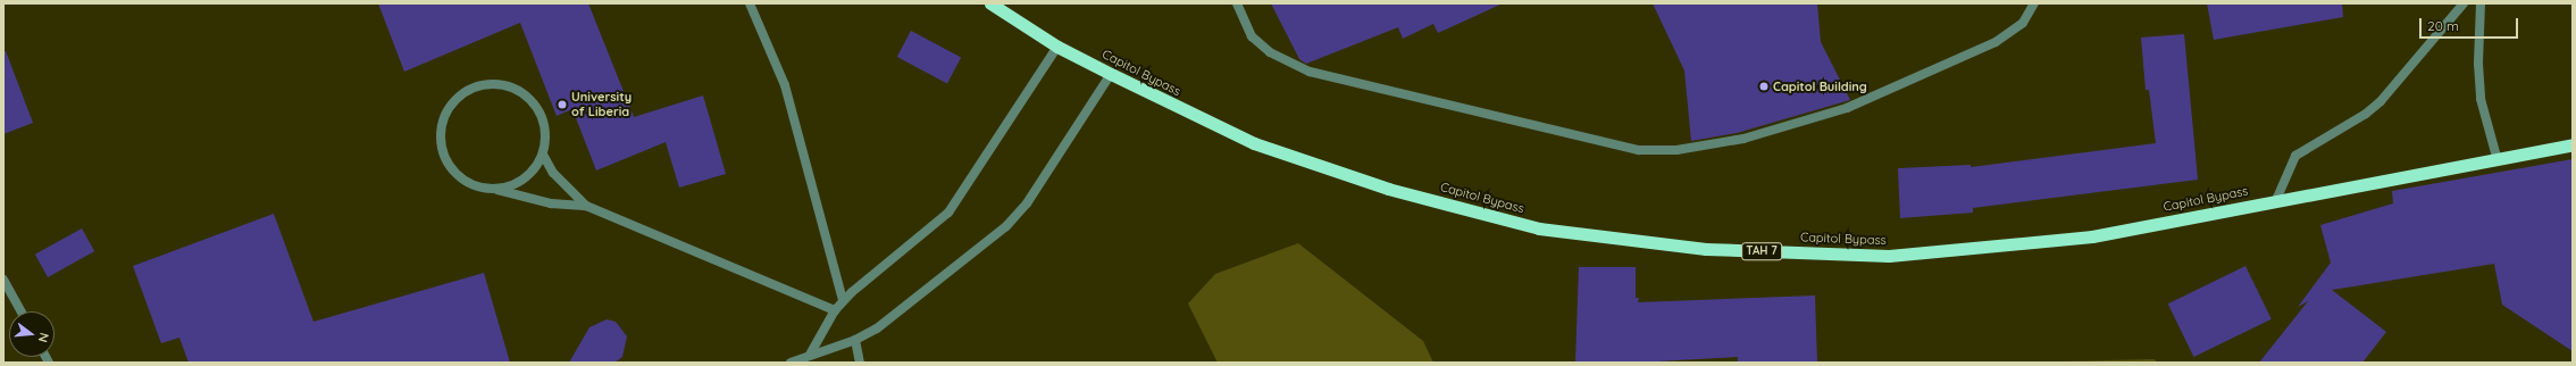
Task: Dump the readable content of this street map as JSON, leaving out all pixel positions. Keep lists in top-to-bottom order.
{
  "streets": {
    "highway": ["Capitol Bypass", "TAH 7"]
  },
  "places": ["Capitol Building", "University of Liberia"],
  "scale_bar": "20 m",
  "north": "right"
}
